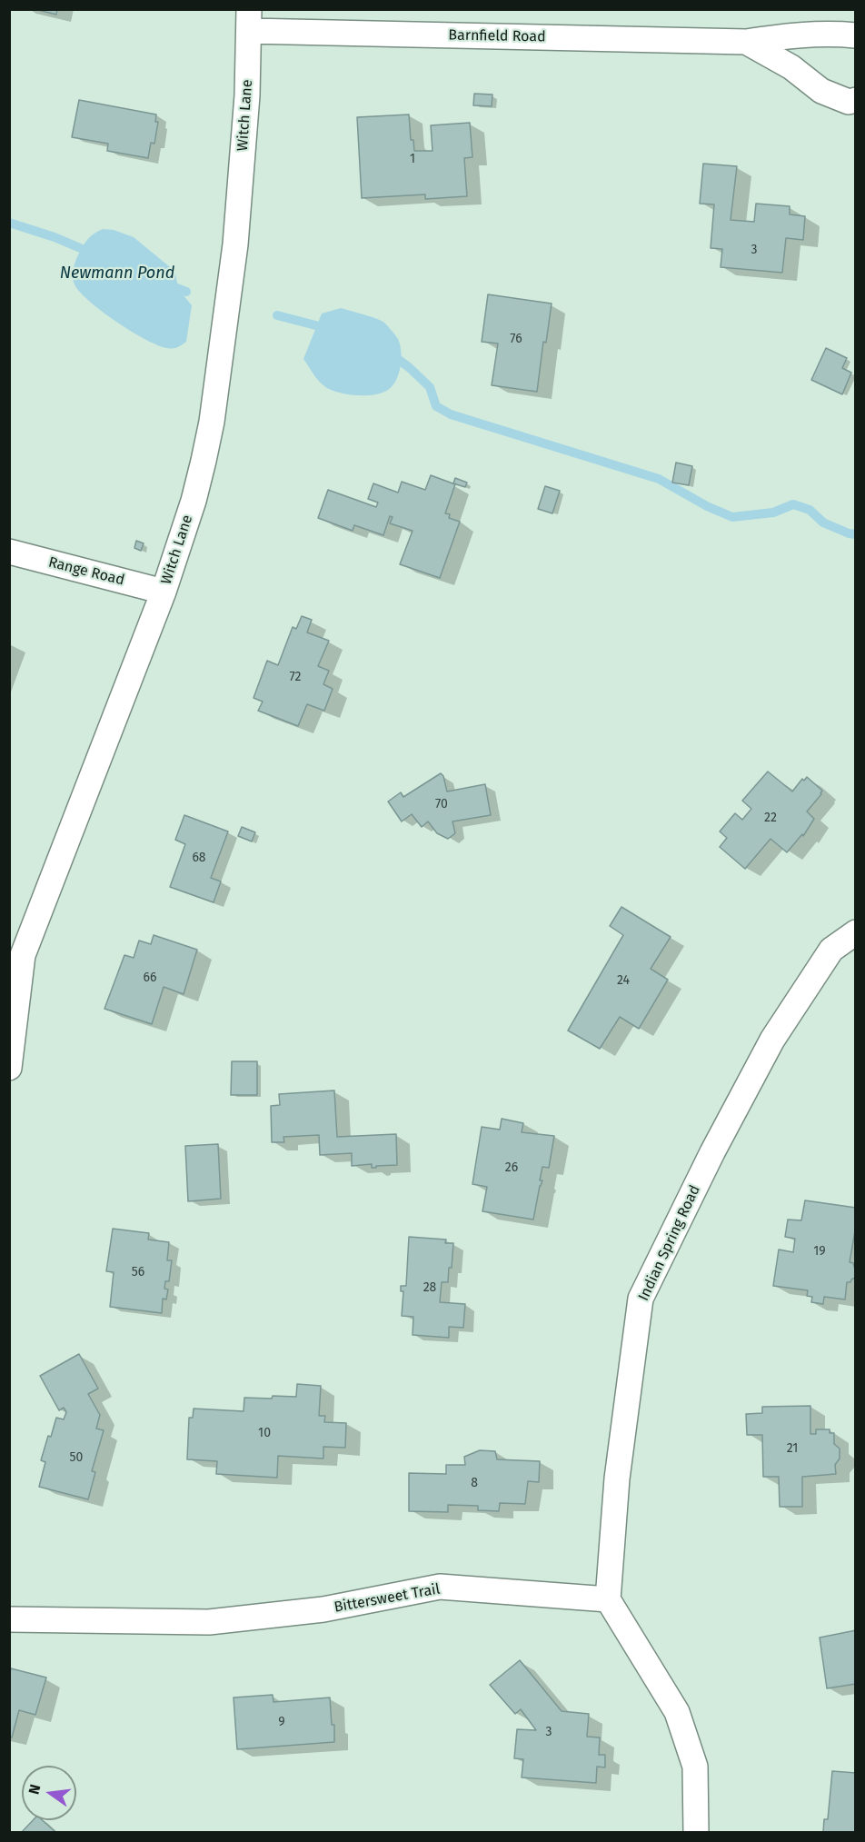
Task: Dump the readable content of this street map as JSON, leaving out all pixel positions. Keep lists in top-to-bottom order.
{
  "streets": {
    "street": [
      "Barnfield Road",
      "Witch Lane",
      "Range Road",
      "Indian Spring Road",
      "Bittersweet Trail"
    ]
  },
  "crossings": [
    ["Barnfield Road", "Witch Lane"],
    ["Witch Lane", "Range Road"],
    ["Indian Spring Road", "Bittersweet Trail"]
  ],
  "water": ["Newmann Pond"],
  "house_numbers": [
    "1",
    "3",
    "76",
    "72",
    "70",
    "22",
    "68",
    "66",
    "24",
    "26",
    "19",
    "56",
    "28",
    "10",
    "21",
    "50",
    "8",
    "9",
    "3"
  ],
  "north": "left"
}
